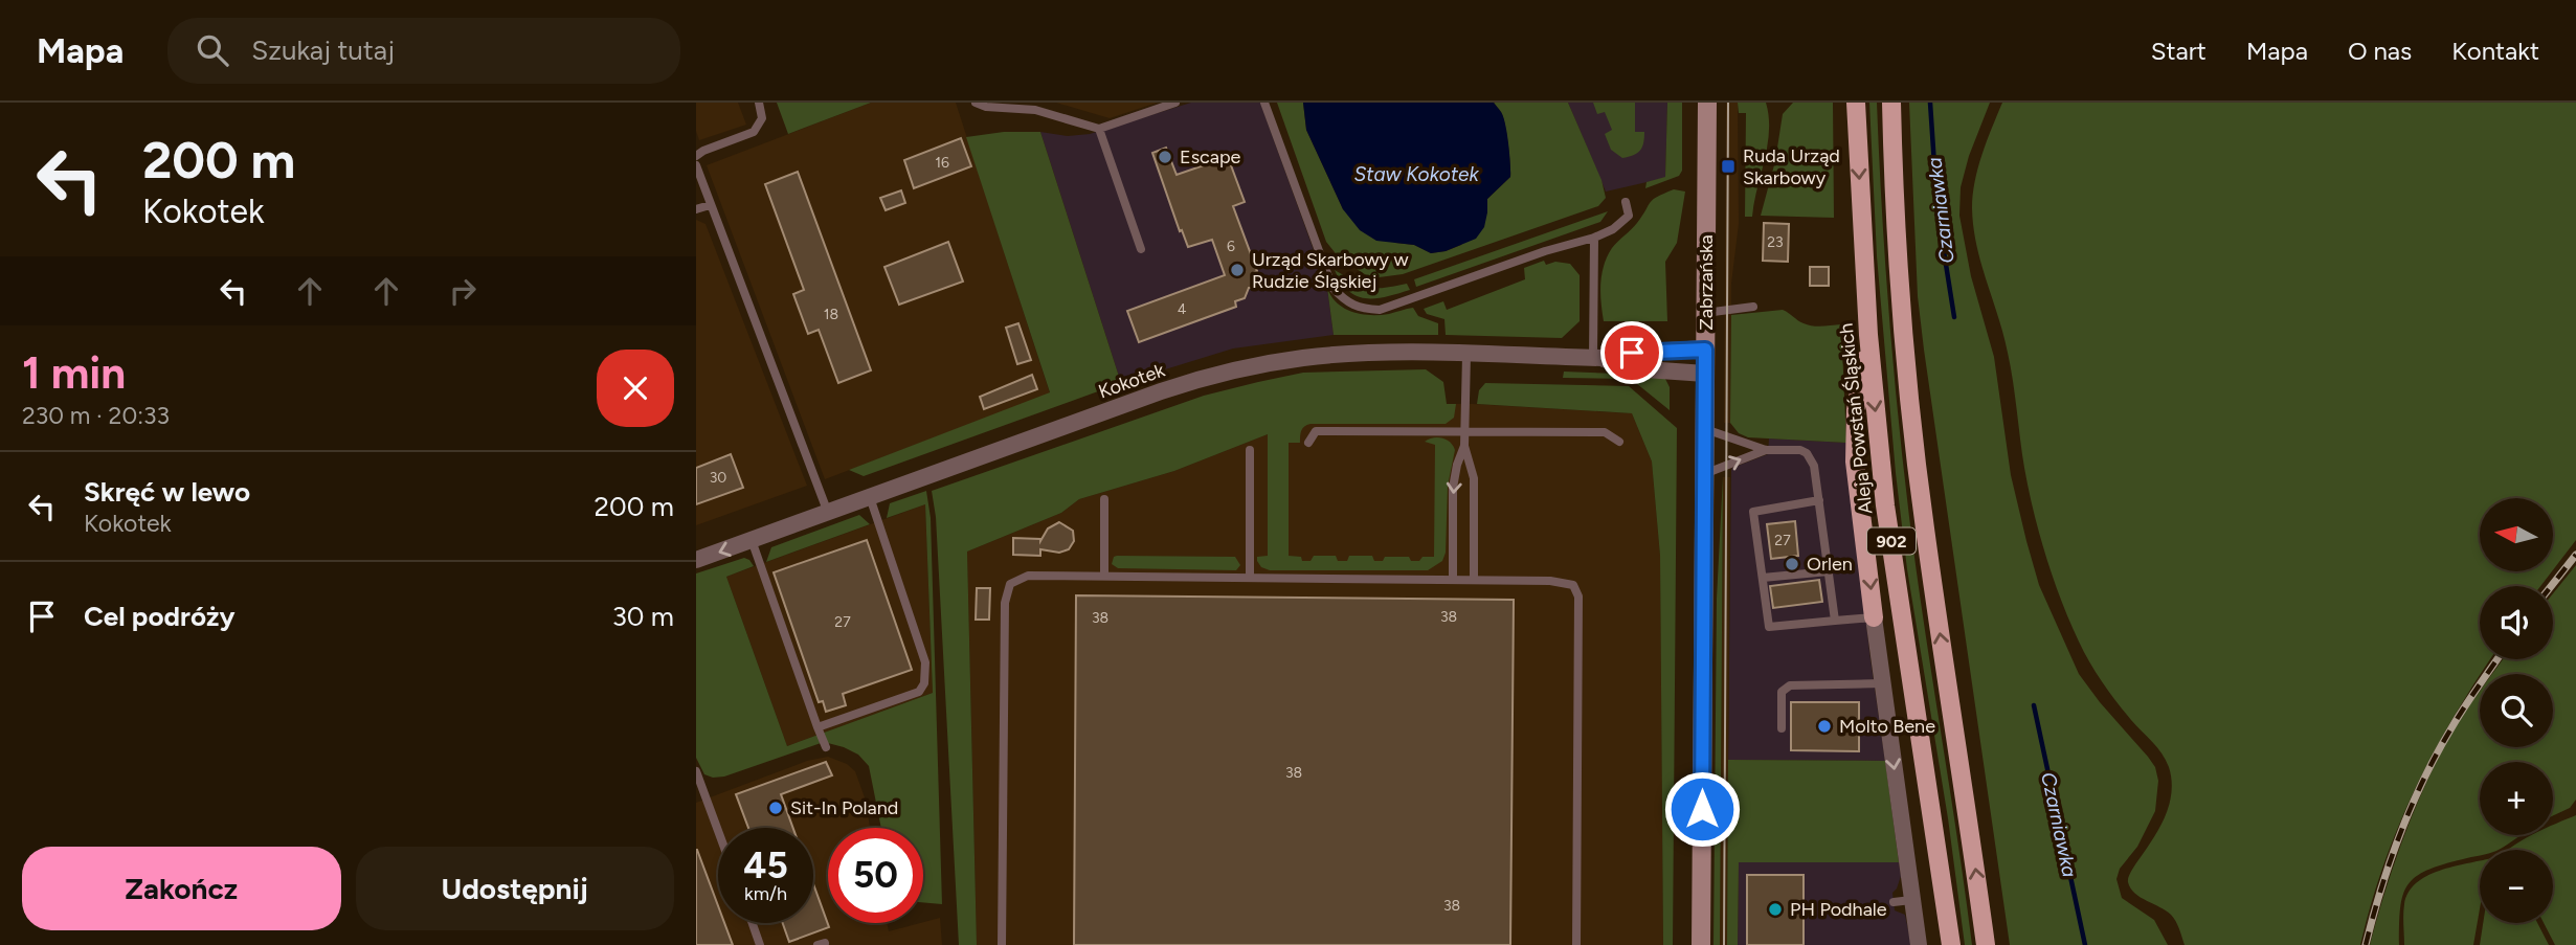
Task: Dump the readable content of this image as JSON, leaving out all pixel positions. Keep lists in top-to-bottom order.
{
  "streets": {
    "main road": ["Zabrzańska", "Aleja Powstań Śląskich", "902"],
    "street": ["Kokotek"]
  },
  "crossings": [
    ["Zabrzańska", "Kokotek"]
  ],
  "water": ["Staw Kokotek", "Czarniawka"],
  "places": {
    "other": [
      "Escape",
      "Urząd Skarbowy w Rudzie Śląskiej",
      "Orlen",
      "Molto Bene",
      "Sit-In Poland",
      "PH Podhale"
    ],
    "transit": ["Ruda Urząd Skarbowy"]
  },
  "house_numbers": [
    "16",
    "23",
    "6",
    "4",
    "18",
    "30",
    "27",
    "38",
    "38",
    "27",
    "38",
    "38"
  ],
  "north": "left",
  "page": {
    "header": "Mapa",
    "search": "Szukaj tutaj",
    "nav": [
      "Start",
      "Mapa",
      "O nas",
      "Kontakt"
    ],
    "turn": ["200 m", "Kokotek"],
    "heading": ["1 min", "230 m · 20:33"],
    "list": [
      {
        "name": "Skręć w lewo",
        "note": "Kokotek",
        "value": "200 m"
      },
      {
        "name": "Cel podróży",
        "value": "30 m"
      }
    ],
    "map_buttons": ["+", "−"],
    "speed": "45 km/h",
    "limit": "50",
    "buttons": ["Zakończ", "Udostępnij"]
  }
}
